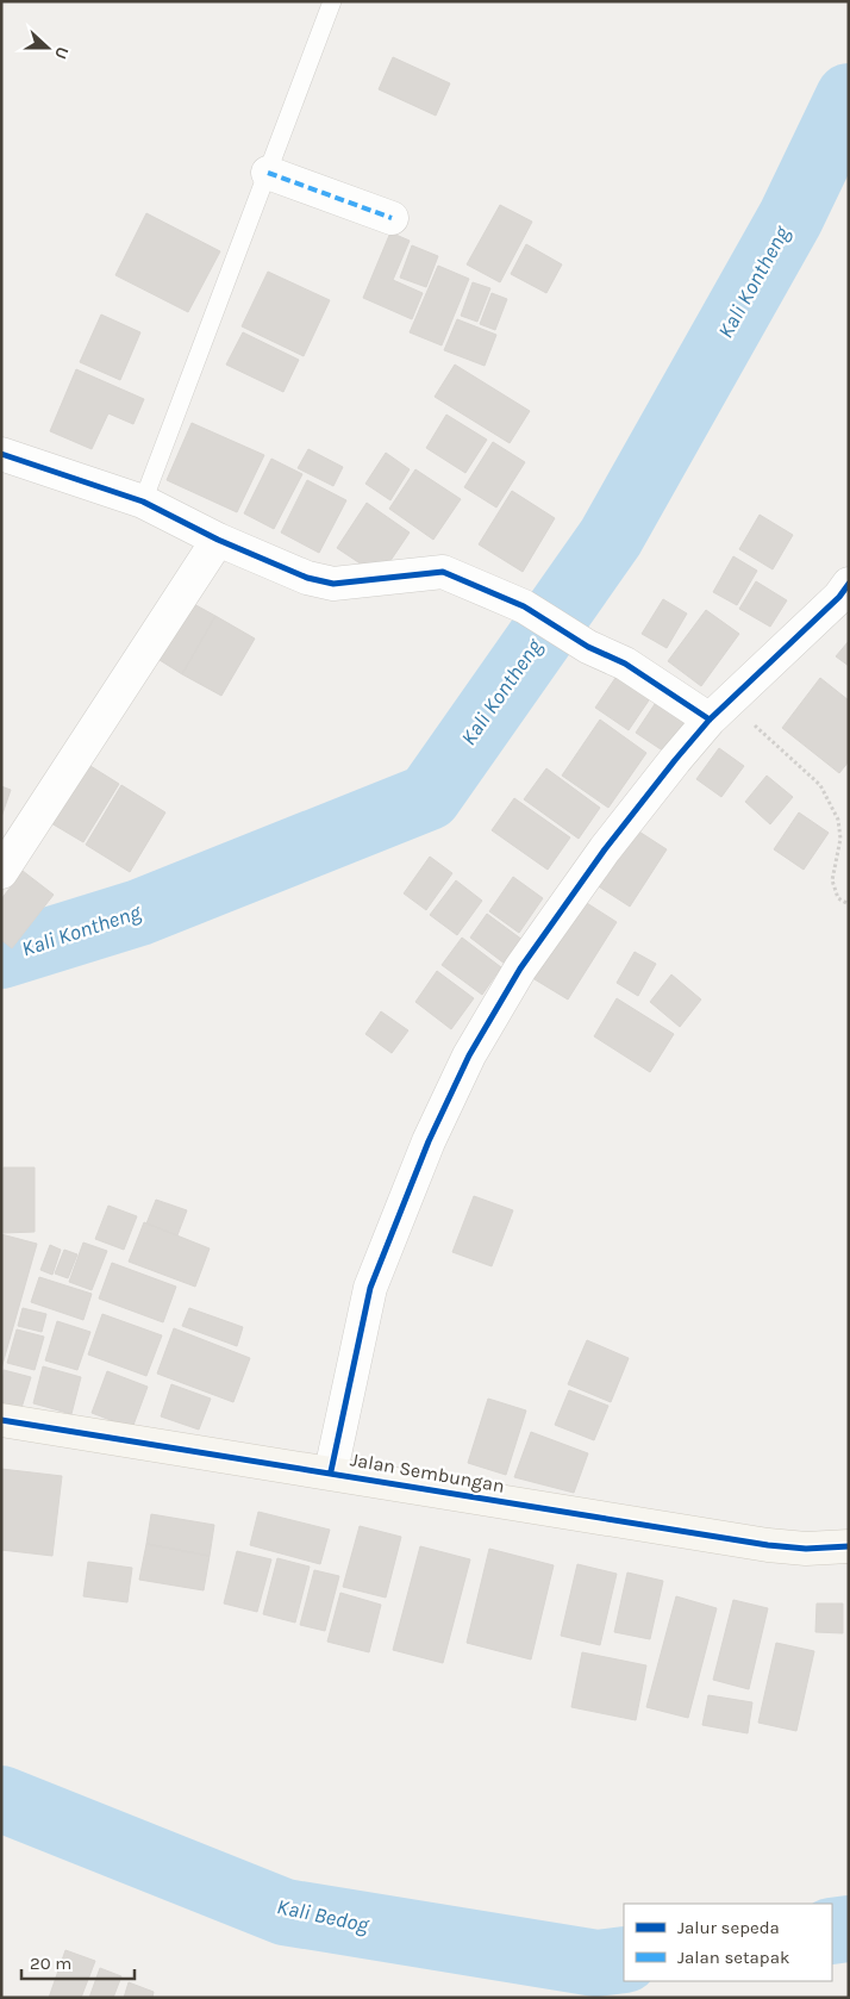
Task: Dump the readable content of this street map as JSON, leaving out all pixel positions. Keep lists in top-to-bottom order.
{
  "streets": {
    "street": ["Jalan Sembungan"]
  },
  "water": ["Kali Kontheng", "Kali Bedog"],
  "legend": ["Jalur sepeda", "Jalan setapak"],
  "scale_bar": "20 m",
  "north": "right"
}
